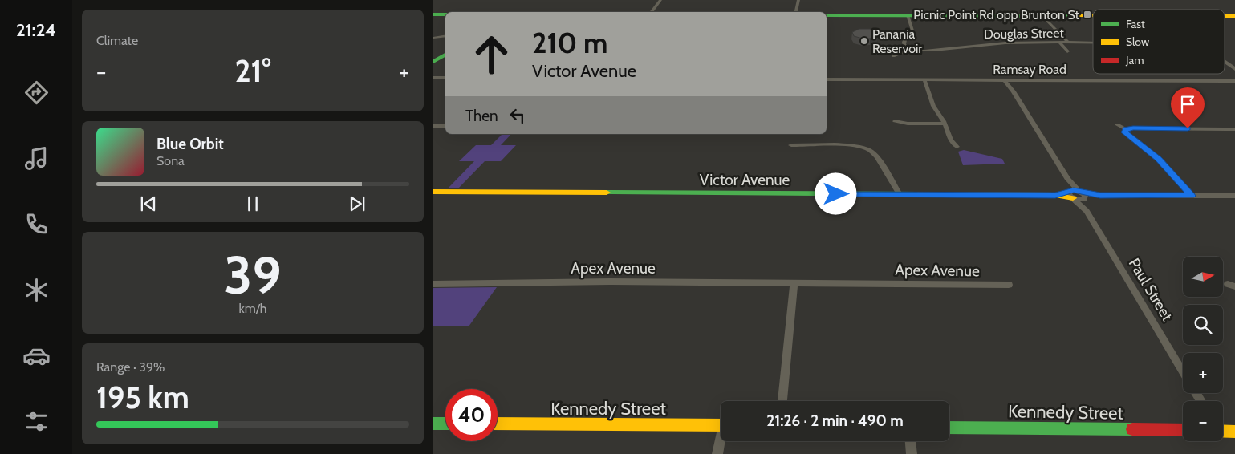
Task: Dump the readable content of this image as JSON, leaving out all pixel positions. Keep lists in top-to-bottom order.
{
  "streets": {
    "street": [
      "Douglas Street",
      "Ramsay Road",
      "Victor Avenue",
      "Apex Avenue",
      "Paul Street",
      "Kennedy Street"
    ]
  },
  "crossings": [
    ["Victor Avenue", "Paul Street"]
  ],
  "places": {
    "transit": ["Picnic Point Rd opp Brunton St"],
    "other": ["Panania Reservoir"]
  },
  "legend": ["Fast", "Slow", "Jam"],
  "north": "right",
  "page": {
    "tabs": "21:24",
    "tile": [
      "Climate",
      ["39", "km/h"],
      ["Range · 39%", "195 km"]
    ],
    "turn": ["210 m", "Victor Avenue"],
    "heat": ["−", "21°", "+"],
    "then": "Then",
    "song": ["Blue Orbit", "Sona"],
    "map_buttons": ["+", "−"],
    "limit": "40",
    "trip": "21:26 · 2 min · 490 m"
  }
}
